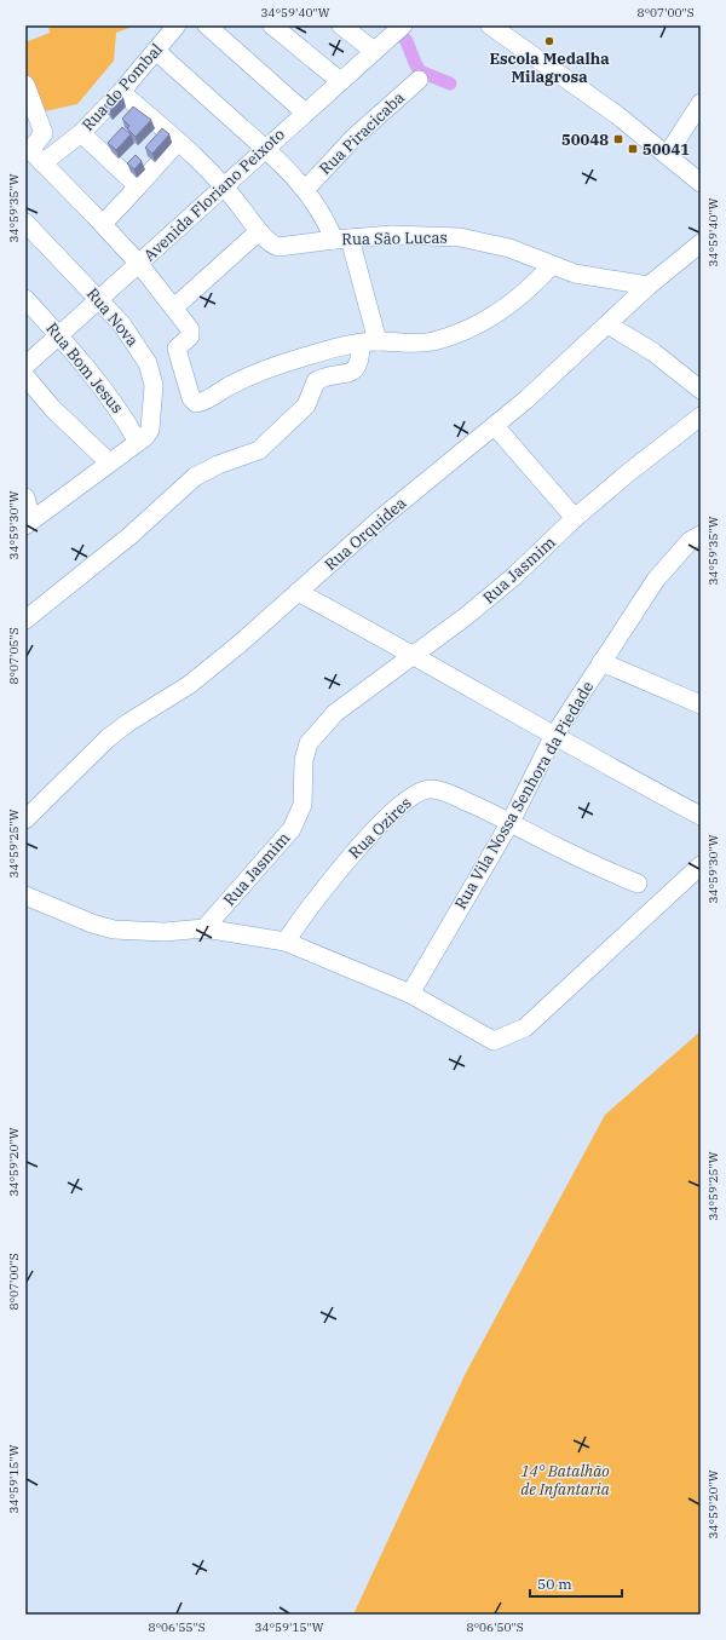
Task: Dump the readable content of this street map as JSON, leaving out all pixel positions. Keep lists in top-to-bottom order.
{
  "streets": {
    "street": [
      "Rua do Pombal",
      "Rua Piracicaba",
      "Avenida Floriano Peixoto",
      "Rua São Lucas",
      "Rua Nova",
      "Rua Bom Jesus",
      "Rua Orquidea",
      "Rua Jasmim",
      "Rua Vila Nossa Senhora da Piedade",
      "Rua Ozires"
    ]
  },
  "crossings": [
    ["Avenida Floriano Peixoto", "Rua Nova"],
    ["Avenida Floriano Peixoto", "Rua Bom Jesus"],
    ["Rua São Lucas", "Rua Orquidea"],
    ["Rua Nova", "Rua Bom Jesus"],
    ["Rua Vila Nossa Senhora da Piedade", "Rua Ozires"]
  ],
  "parks": ["14° Batalhão de Infantaria"],
  "places": {
    "other": ["Escola Medalha Milagrosa"],
    "transit": ["50048", "50041"]
  },
  "scale_bar": "50 m",
  "coordinates": [
    "34°59'40\"W",
    "8°07'00\"S",
    "34°59'35\"W",
    "34°59'30\"W",
    "8°07'05\"S",
    "34°59'25\"W",
    "34°59'20\"W",
    "34°59'15\"W",
    "8°06'55\"S",
    "8°06'50\"S"
  ]
}
